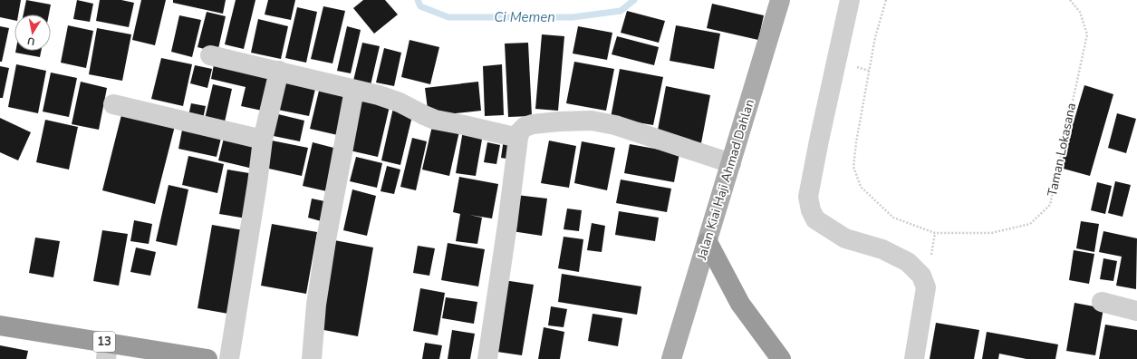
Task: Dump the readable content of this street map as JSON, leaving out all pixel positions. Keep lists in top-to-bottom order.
{
  "streets": {
    "highway": ["13"],
    "main road": ["Jalan Kiai Haji Ahmad Dahlan"],
    "path": ["Taman Lokasana"]
  },
  "water": ["Ci Memen"],
  "north": "bottom"
}
